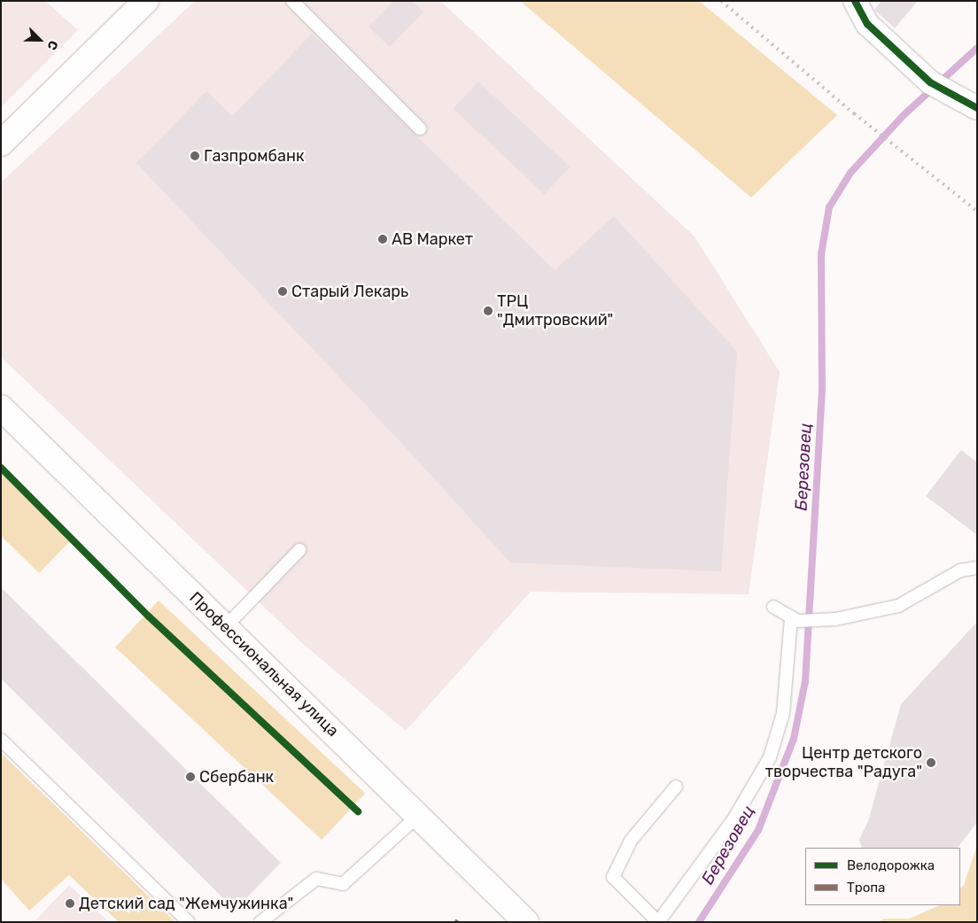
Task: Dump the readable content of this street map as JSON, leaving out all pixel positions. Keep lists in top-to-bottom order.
{
  "streets": {
    "main road": ["Профессиональная улица"]
  },
  "water": ["Березовец"],
  "places": [
    "Газпромбанк",
    "АВ Маркет",
    "Старый Лекарь",
    "ТРЦ \"Дмитровский\"",
    "Центр детского творчества \"Радуга\"",
    "Сбербанк",
    "Детский сад \"Жемчужинка\""
  ],
  "legend": ["Велодорожка", "Тропа"],
  "north": "bottom right"
}
